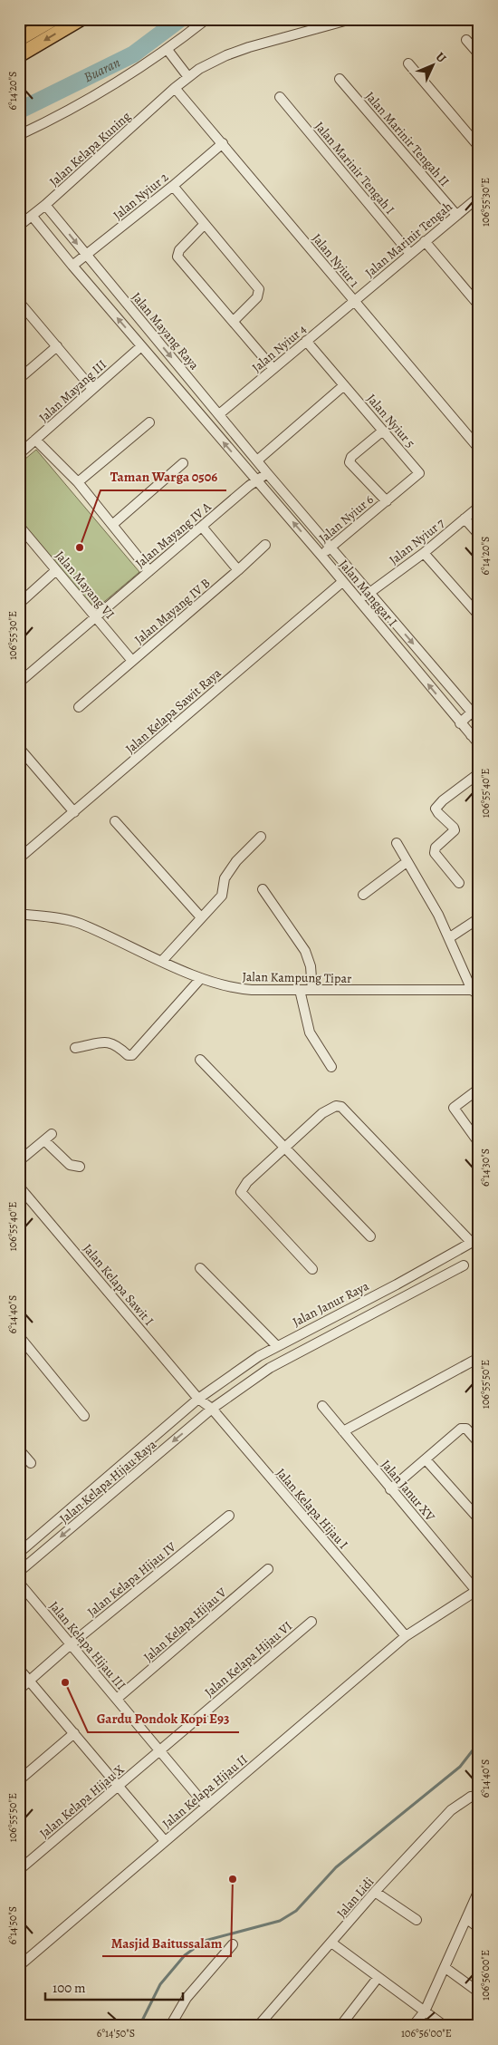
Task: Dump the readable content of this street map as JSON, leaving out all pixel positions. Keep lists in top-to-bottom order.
{
  "streets": {
    "street": [
      "Jalan Marinir Tengah II",
      "Jalan Kelapa Kuning",
      "Jalan Marinir Tengah I",
      "Jalan Nyiur 2",
      "Jalan Marinir Tengah",
      "Jalan Nyiur 1",
      "Jalan Mayang Raya",
      "Jalan Nyiur 4",
      "Jalan Mayang III",
      "Jalan Nyiur 5",
      "Jalan Nyiur 6",
      "Jalan Mayang IV A",
      "Jalan Nyiur 7",
      "Jalan Mayang VI",
      "Jalan Manggar I",
      "Jalan Mayang IV B",
      "Jalan Kelapa Sawit Raya",
      "Jalan Kampung Tipar",
      "Jalan Kelapa Sawit I",
      "Jalan Janur Raya",
      "Jalan Kelapa Hijau Raya",
      "Jalan Janur XV",
      "Jalan Kelapa Hijau I",
      "Jalan Kelapa Hijau IV",
      "Jalan Kelapa Hijau V",
      "Jalan Kelapa Hijau III",
      "Jalan Kelapa Hijau VI",
      "Jalan Kelapa Hijau II",
      "Jalan Kelapa Hijau X",
      "Jalan Lidi"
    ]
  },
  "crossings": [
    ["Jalan Marinir Tengah II", "Jalan Marinir Tengah"],
    ["Jalan Kelapa Kuning", "Jalan Nyiur 1"],
    ["Jalan Kelapa Kuning", "Jalan Mayang Raya"],
    ["Jalan Marinir Tengah I", "Jalan Marinir Tengah"],
    ["Jalan Nyiur 2", "Jalan Nyiur 1"],
    ["Jalan Nyiur 2", "Jalan Mayang Raya"],
    ["Jalan Marinir Tengah", "Jalan Nyiur 1"],
    ["Jalan Marinir Tengah", "Jalan Nyiur 4"],
    ["Jalan Nyiur 1", "Jalan Nyiur 4"],
    ["Jalan Mayang Raya", "Jalan Nyiur 4"],
    ["Jalan Mayang Raya", "Jalan Mayang IV A"],
    ["Jalan Mayang Raya", "Jalan Manggar I"],
    ["Jalan Nyiur 4", "Jalan Nyiur 5"],
    ["Jalan Nyiur 5", "Jalan Nyiur 6"],
    ["Jalan Nyiur 6", "Jalan Manggar I"],
    ["Jalan Mayang IV A", "Jalan Mayang VI"],
    ["Jalan Mayang IV A", "Jalan Manggar I"],
    ["Jalan Nyiur 7", "Jalan Manggar I"],
    ["Jalan Mayang VI", "Jalan Mayang IV B"],
    ["Jalan Manggar I", "Jalan Kelapa Sawit Raya"],
    ["Jalan Kelapa Sawit I", "Jalan Janur Raya"],
    ["Jalan Kelapa Sawit I", "Jalan Kelapa Hijau Raya"],
    ["Jalan Kelapa Sawit I", "Jalan Kelapa Hijau I"],
    ["Jalan Janur Raya", "Jalan Kelapa Hijau Raya"],
    ["Jalan Janur Raya", "Jalan Kelapa Hijau I"],
    ["Jalan Kelapa Hijau Raya", "Jalan Kelapa Hijau I"],
    ["Jalan Janur XV", "Jalan Kelapa Hijau II"],
    ["Jalan Kelapa Hijau I", "Jalan Kelapa Hijau II"],
    ["Jalan Kelapa Hijau IV", "Jalan Kelapa Hijau III"],
    ["Jalan Kelapa Hijau V", "Jalan Kelapa Hijau III"],
    ["Jalan Kelapa Hijau III", "Jalan Kelapa Hijau VI"],
    ["Jalan Kelapa Hijau III", "Jalan Kelapa Hijau II"],
    ["Jalan Kelapa Hijau III", "Jalan Kelapa Hijau X"],
    ["Jalan Kelapa Hijau VI", "Jalan Kelapa Hijau X"]
  ],
  "water": ["Buaran"],
  "places": ["Taman Warga 0506", "Gardu Pondok Kopi E93", "Masjid Baitussalam"],
  "scale_bar": "100 m",
  "north": "top right",
  "coordinates": [
    "6°14'20\"S",
    "106°55'30\"E",
    "106°55'40\"E",
    "6°14'30\"S",
    "6°14'40\"S",
    "106°55'50\"E",
    "6°14'50\"S",
    "106°56'00\"E"
  ]
}
